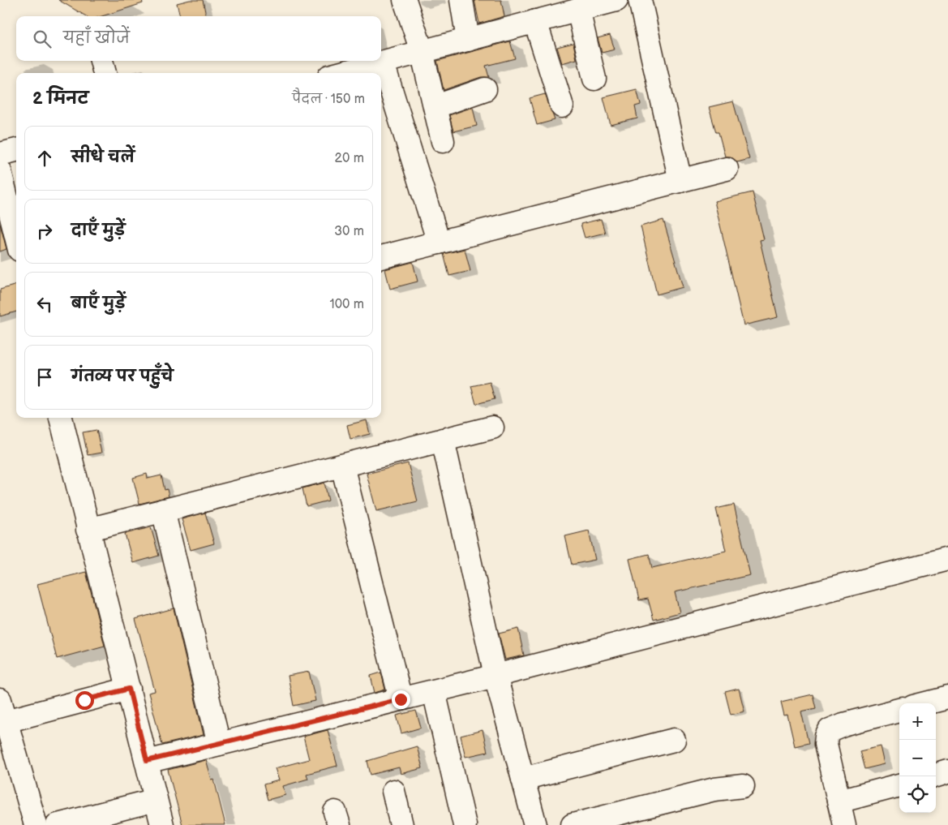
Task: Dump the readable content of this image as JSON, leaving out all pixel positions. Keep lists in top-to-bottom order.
{
  "page": {
    "search": "यहाँ खोजें",
    "heading": ["2 मिनट", "पैदल · 150 m"],
    "list": [
      ["सीधे चलें", "20 m"],
      ["दाएँ मुड़ें", "30 m"],
      ["बाएँ मुड़ें", "100 m"],
      "गंतव्य पर पहुँचे"
    ],
    "map_buttons": ["+", "−"]
  }
}
